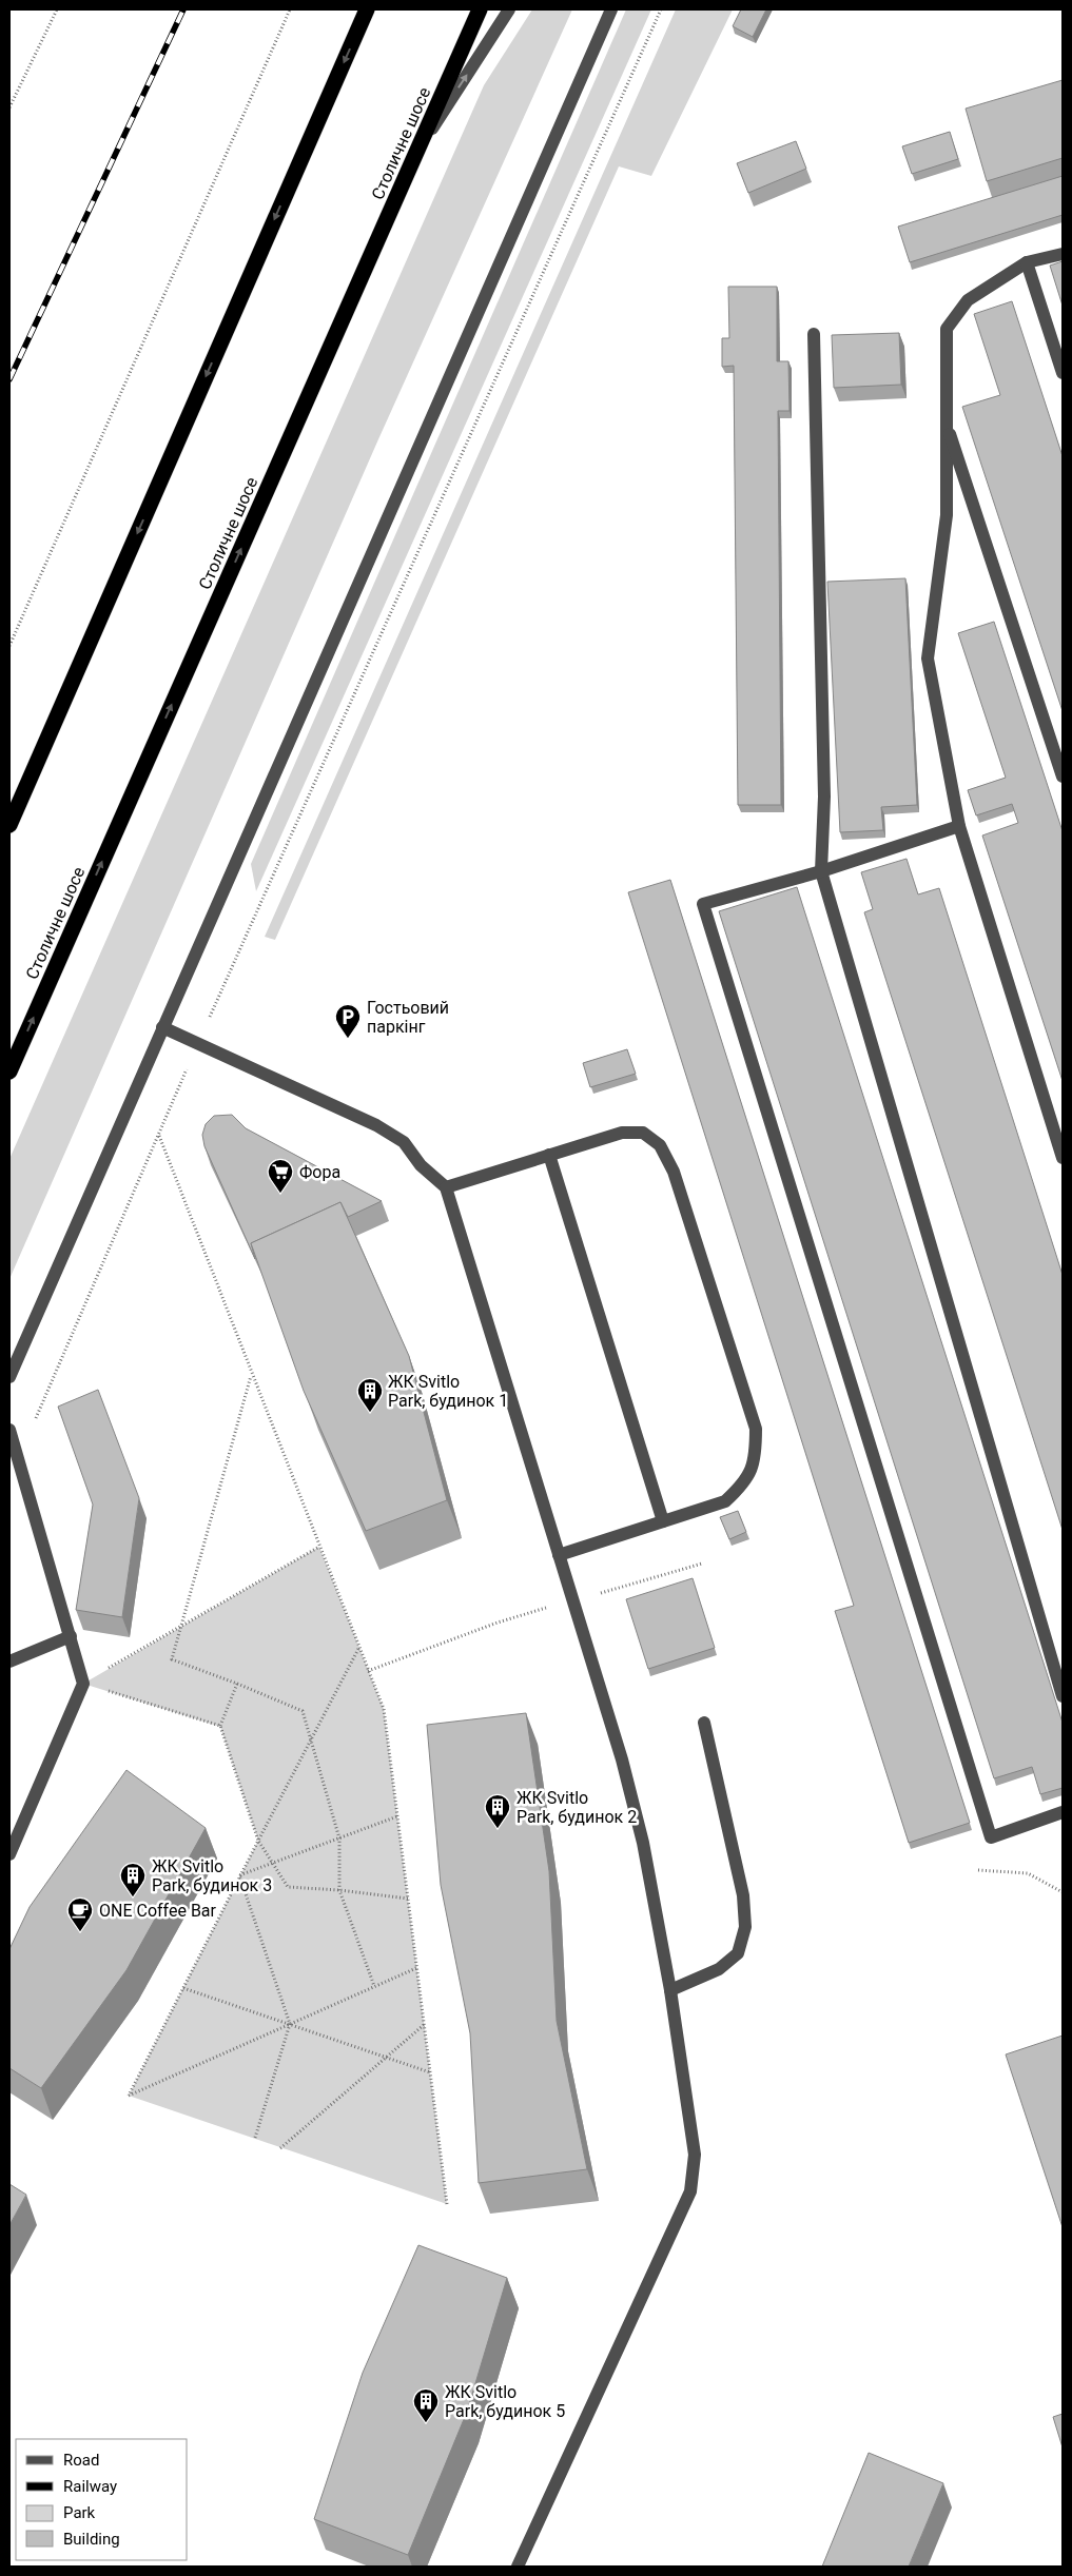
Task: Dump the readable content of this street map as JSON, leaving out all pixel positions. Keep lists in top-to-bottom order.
{
  "streets": {
    "highway": ["Столичне шосе"]
  },
  "places": {
    "parking": ["Гостьовий паркінг"],
    "supermarket": ["Фора"],
    "building": [
      "ЖК Svitlo Park, будинок 1",
      "ЖК Svitlo Park, будинок 2",
      "ЖК Svitlo Park, будинок 3",
      "ЖК Svitlo Park, будинок 5"
    ],
    "cafe": ["ONE Coffee Bar"]
  },
  "legend": [
    "Road",
    "Railway",
    "Park",
    "Building"
  ]
}
